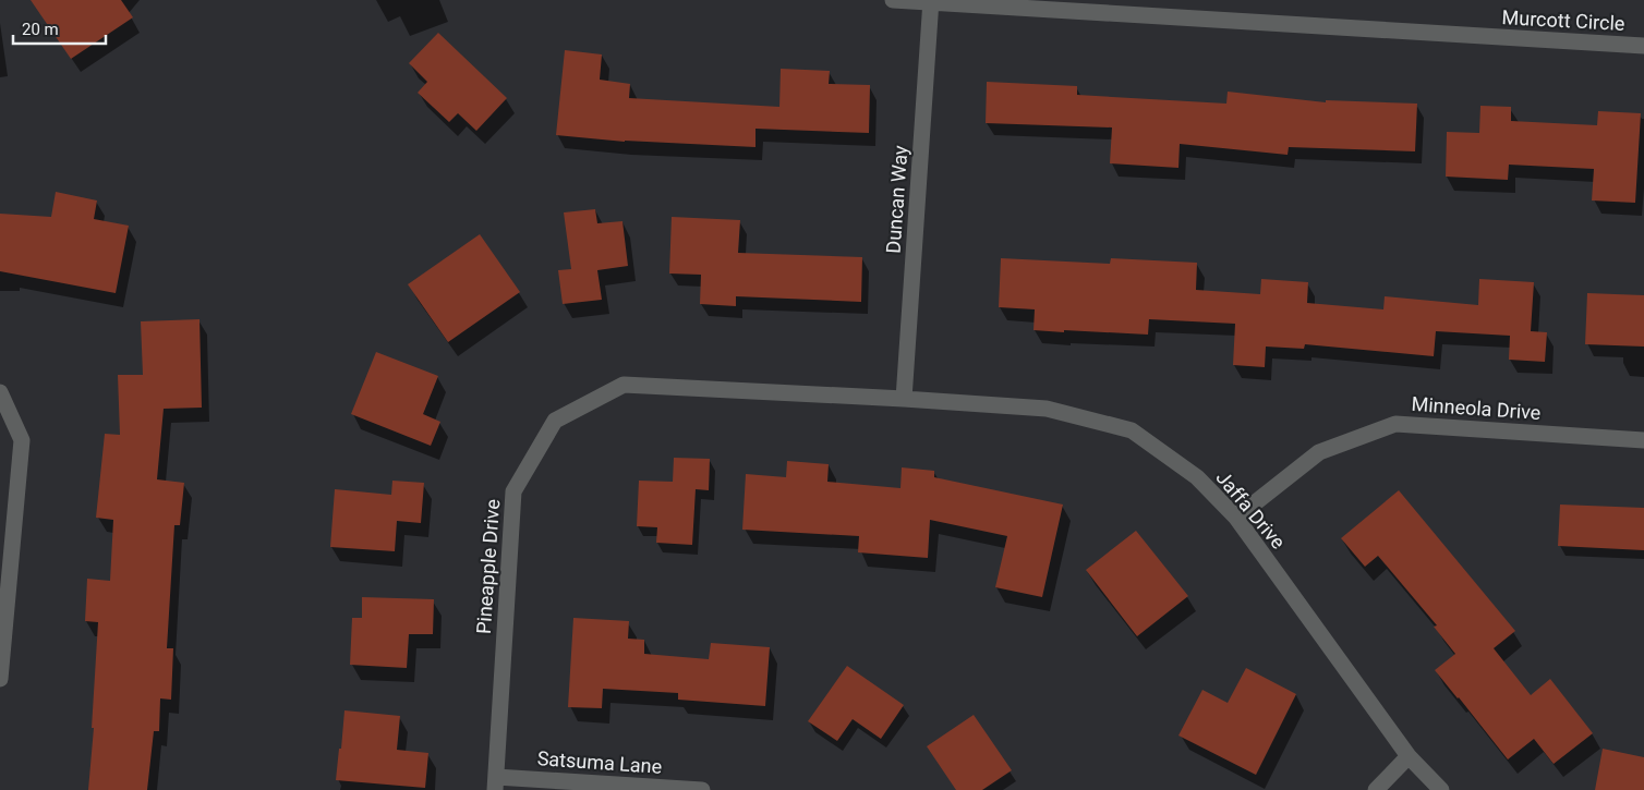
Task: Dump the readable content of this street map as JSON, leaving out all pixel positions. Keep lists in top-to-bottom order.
{
  "streets": {
    "street": [
      "Murcott Circle",
      "Duncan Way",
      "Minneola Drive",
      "Jaffa Drive",
      "Pineapple Drive",
      "Satsuma Lane"
    ]
  },
  "crossings": [
    ["Murcott Circle", "Duncan Way"],
    ["Duncan Way", "Jaffa Drive"],
    ["Duncan Way", "Pineapple Drive"],
    ["Minneola Drive", "Jaffa Drive"],
    ["Jaffa Drive", "Pineapple Drive"],
    ["Pineapple Drive", "Satsuma Lane"]
  ],
  "scale_bar": "20 m"
}
